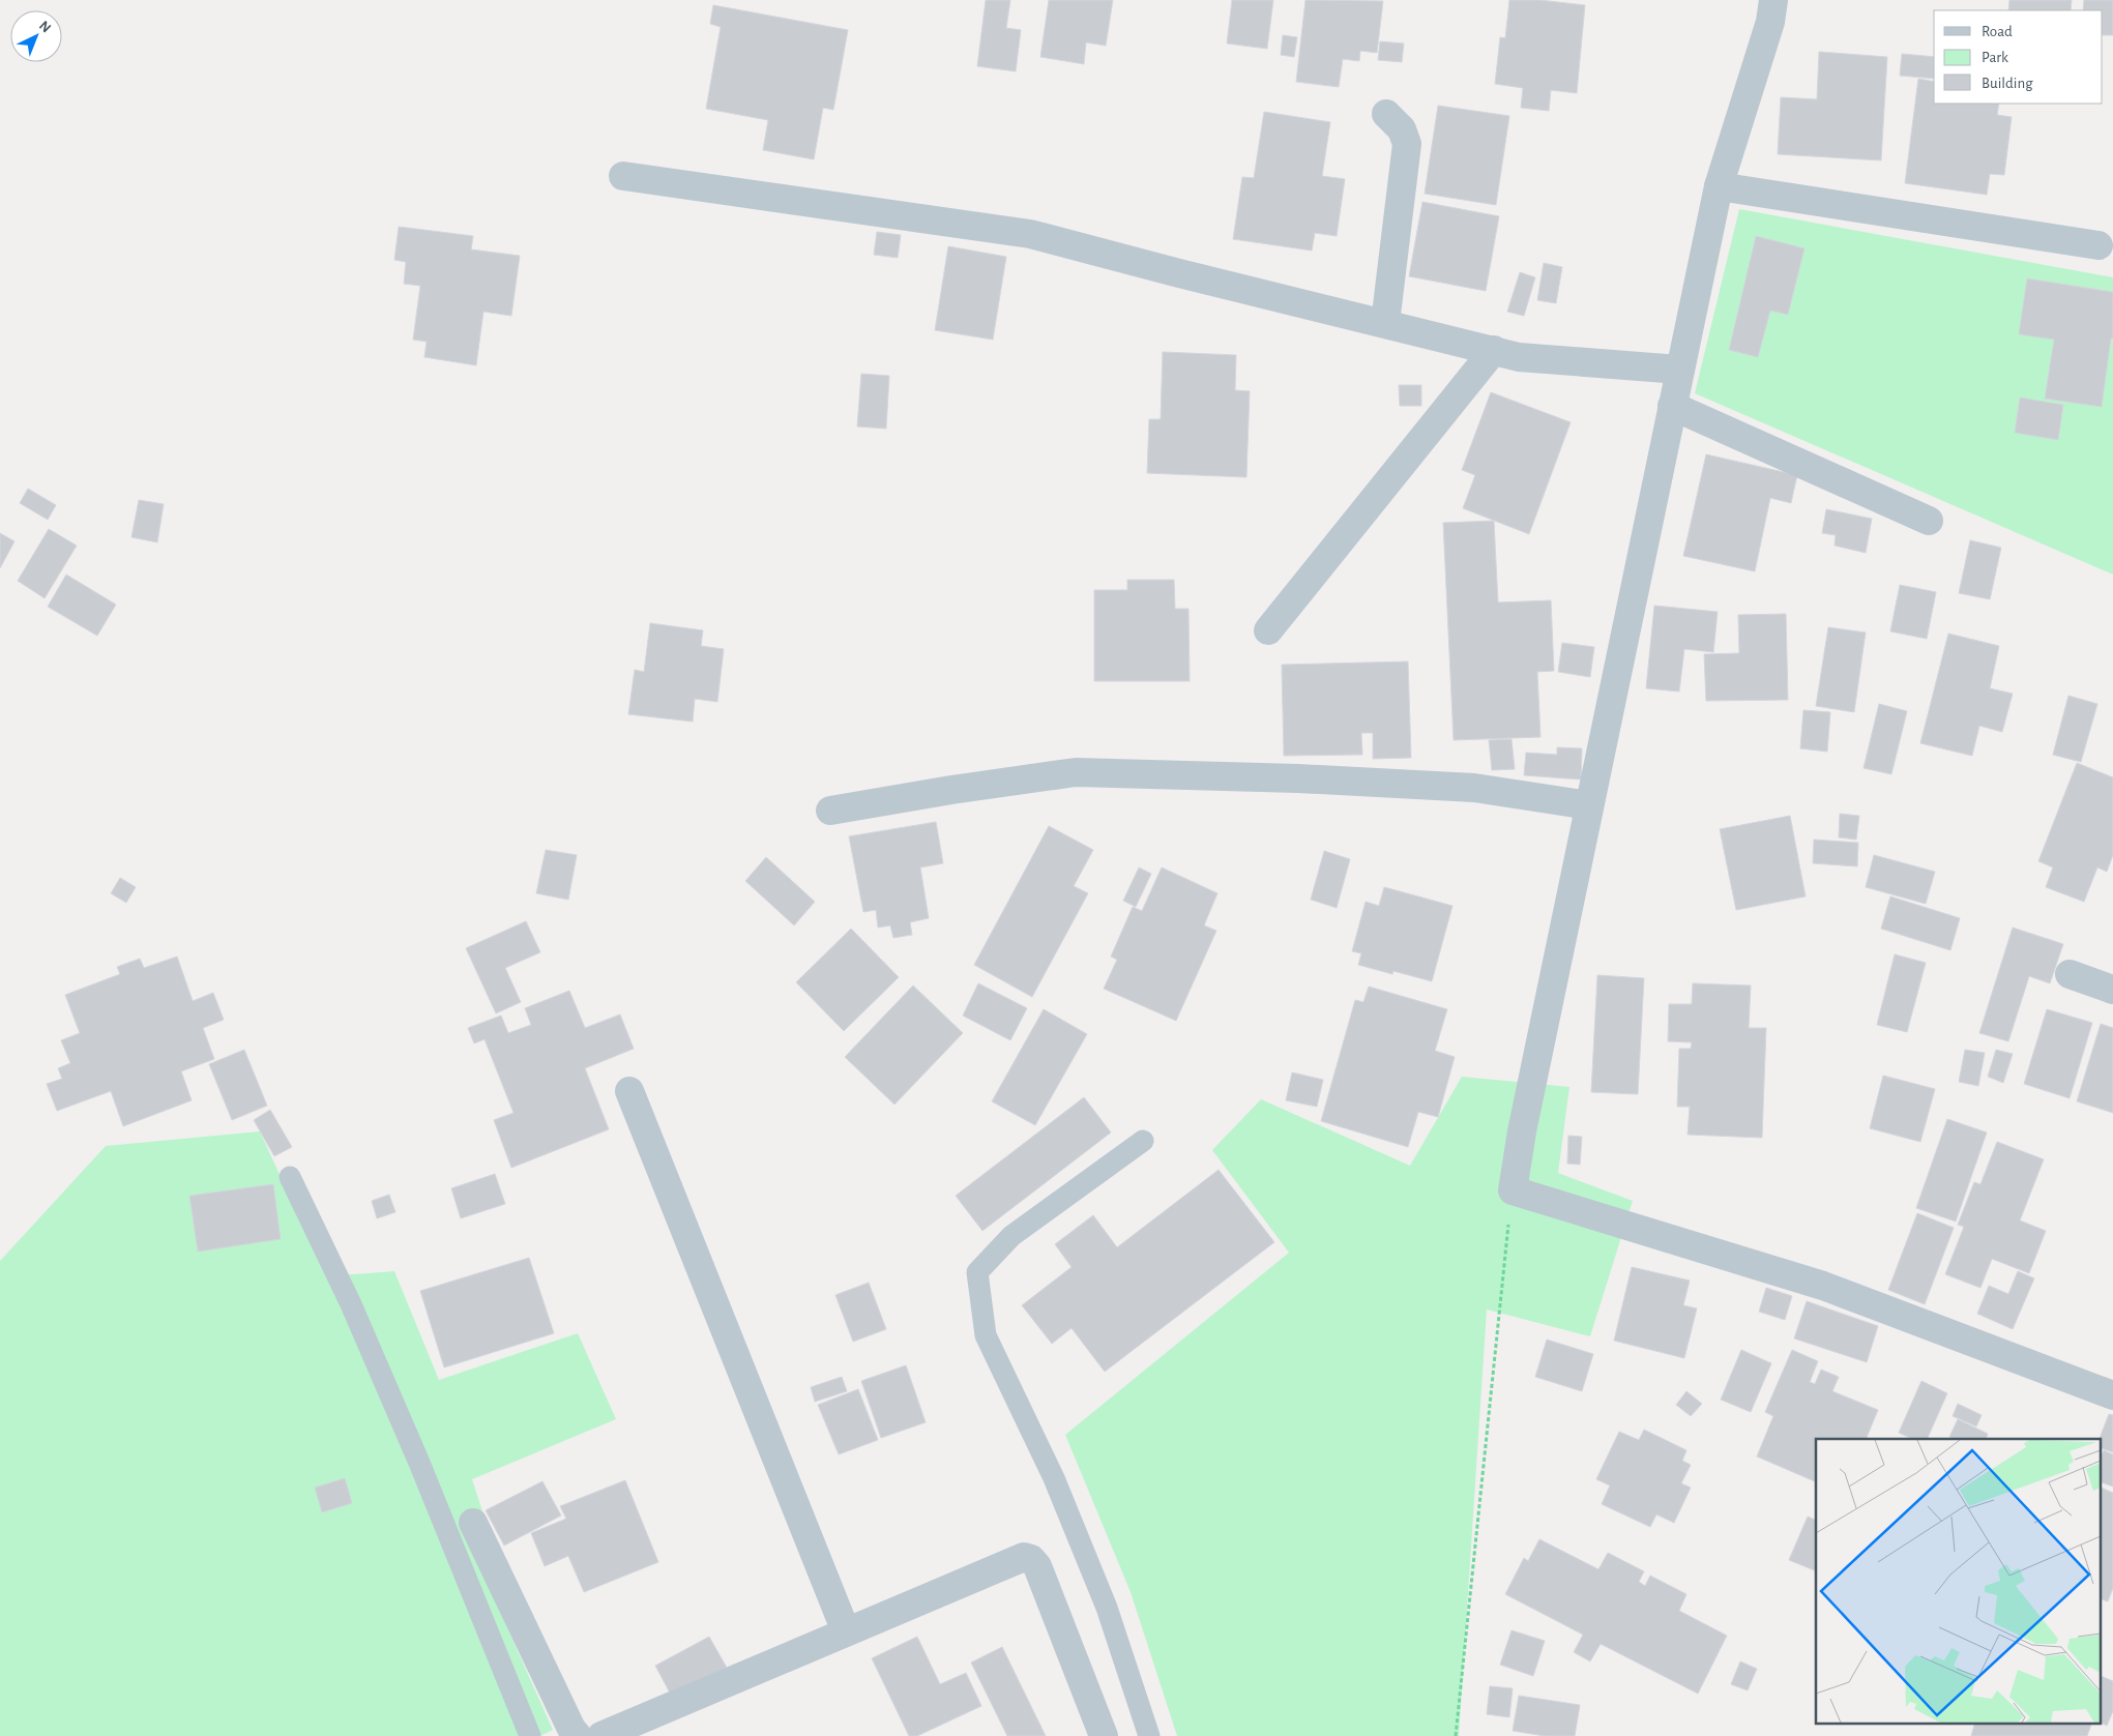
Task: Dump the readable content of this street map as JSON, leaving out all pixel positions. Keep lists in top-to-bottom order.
{
  "legend": ["Road", "Park", "Building"],
  "north": "top right"
}
